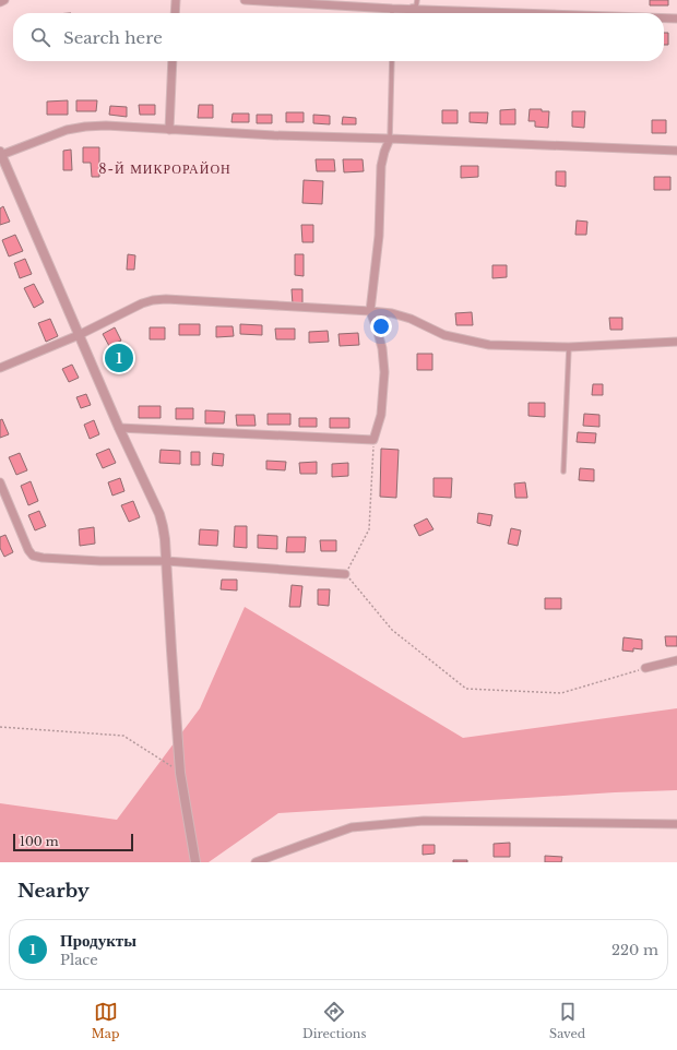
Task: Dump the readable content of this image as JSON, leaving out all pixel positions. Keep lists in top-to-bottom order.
{
  "districts": ["8-Й МИКРОРАЙОН"],
  "scale_bar": "100 m",
  "page": {
    "search": "Search here",
    "pins": "1",
    "scale": "100 m",
    "heading": "Nearby",
    "list": [
      {
        "mark": "1",
        "name": "Продукты",
        "note": "Place",
        "value": "220 m"
      }
    ],
    "nav": ["Map", "Directions", "Saved"]
  }
}
